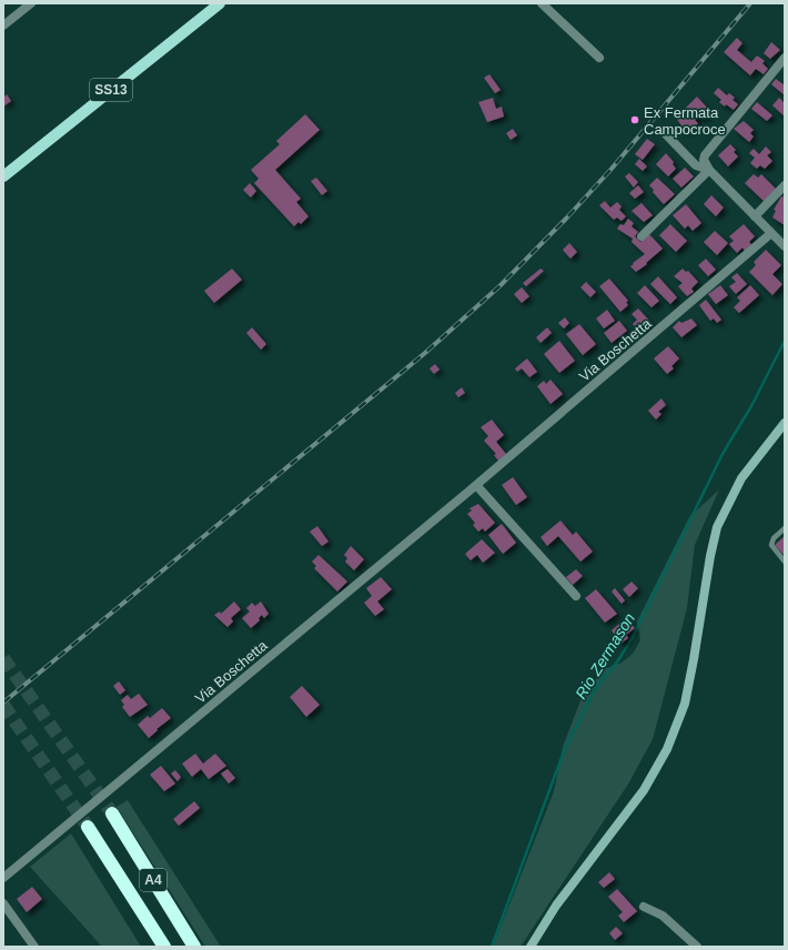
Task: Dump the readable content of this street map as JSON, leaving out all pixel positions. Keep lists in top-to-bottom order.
{
  "streets": {
    "highway": ["A4"],
    "main road": ["SS13"],
    "street": ["Via Boschetta"]
  },
  "water": ["Rio Zermason"],
  "places": ["Ex Fermata Campocroce"]
}
